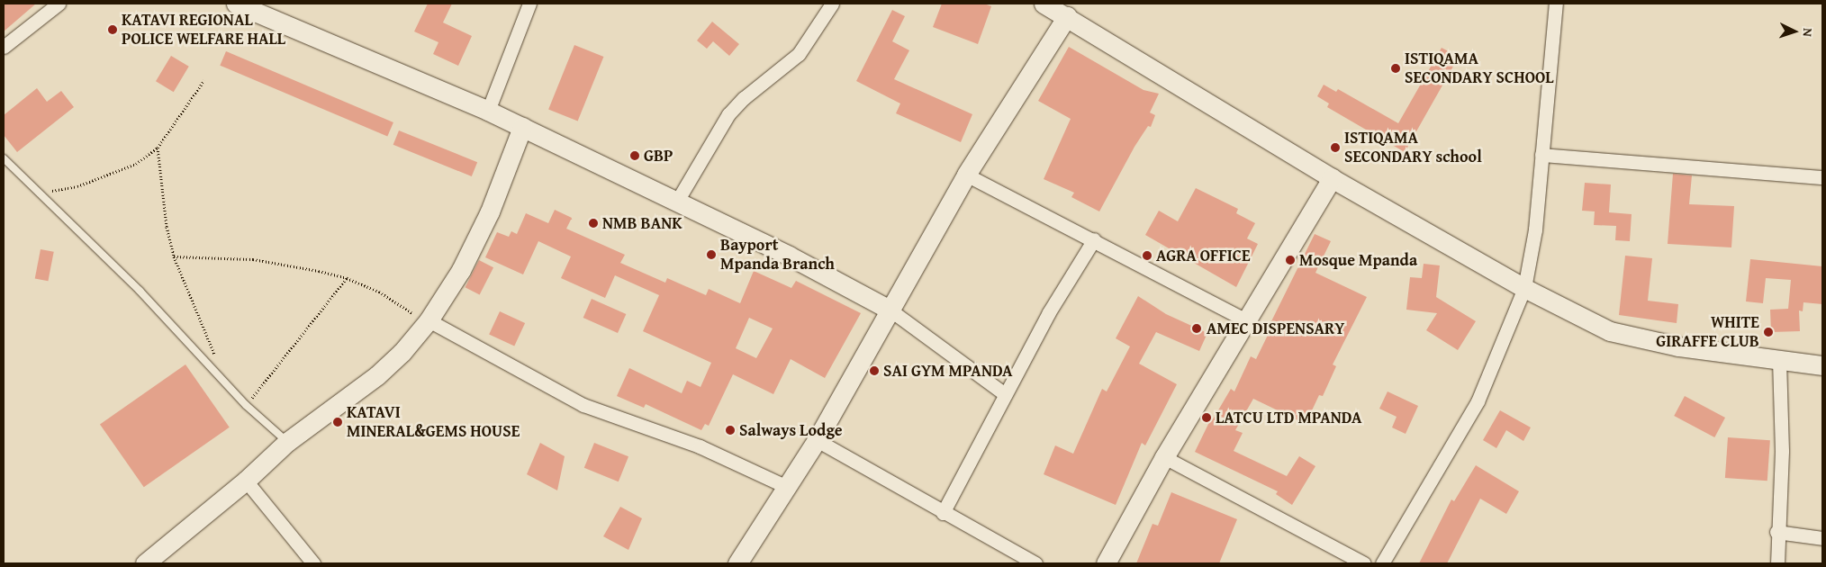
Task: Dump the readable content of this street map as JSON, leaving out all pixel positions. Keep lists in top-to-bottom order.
{
  "places": [
    "KATAVI REGIONAL POLICE WELFARE HALL",
    "ISTIQAMA SECONDARY SCHOOL",
    "ISTIQAMA SECONDARY school",
    "GBP",
    "NMB BANK",
    "Bayport Mpanda Branch",
    "AGRA OFFICE",
    "Mosque Mpanda",
    "AMEC DISPENSARY",
    "WHITE GIRAFFE CLUB",
    "SAI GYM MPANDA",
    "LATCU LTD MPANDA",
    "KATAVI MINERAL&GEMS HOUSE",
    "Salways Lodge"
  ],
  "north": "right"
}
